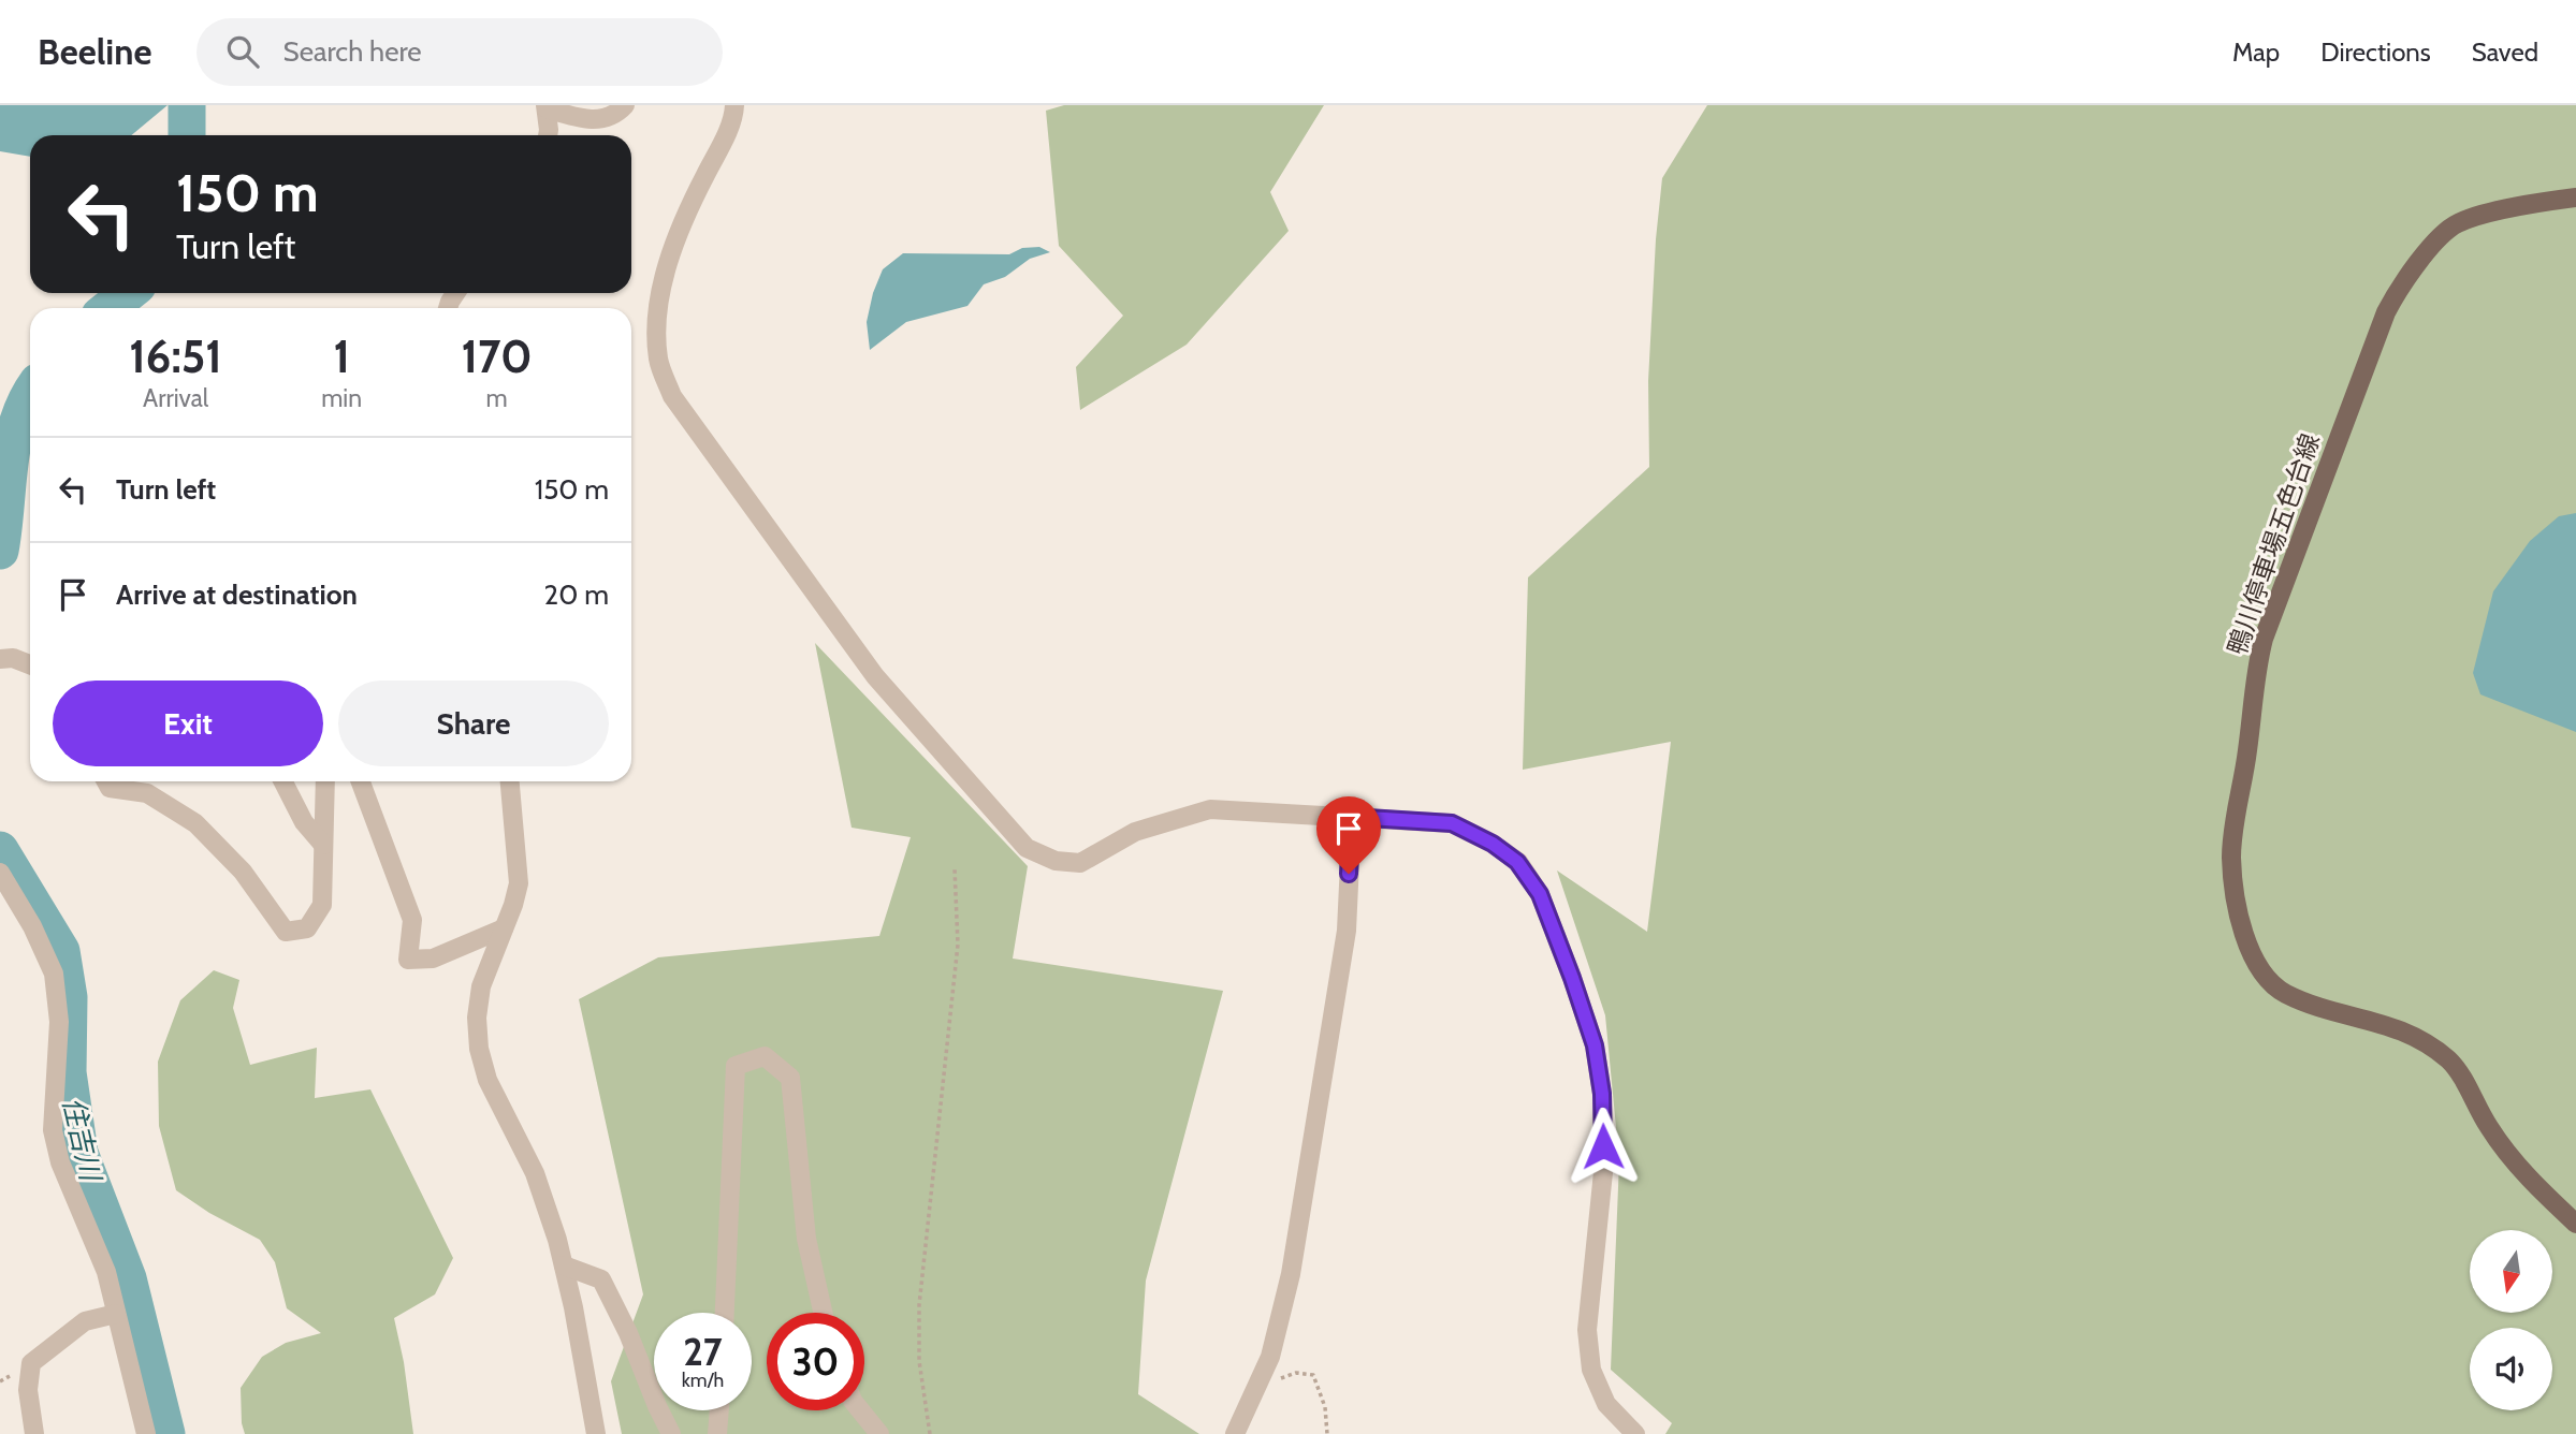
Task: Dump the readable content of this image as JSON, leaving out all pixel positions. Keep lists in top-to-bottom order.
{
  "streets": {
    "main road": ["鴨川停車場五色台線"]
  },
  "water": ["住吉川"],
  "north": "bottom",
  "page": {
    "header": "Beeline",
    "search": "Search here",
    "nav": ["Map", "Directions", "Saved"],
    "turn": ["150 m", "Turn left"],
    "eta": [
      "16:51",
      "Arrival",
      "1",
      "min",
      "170",
      "m"
    ],
    "list": [
      {
        "name": "Turn left",
        "value": "150 m"
      },
      {
        "name": "Arrive at destination",
        "value": "20 m"
      }
    ],
    "buttons": ["Exit", "Share"],
    "speed": "27 km/h",
    "limit": "30"
  }
}
